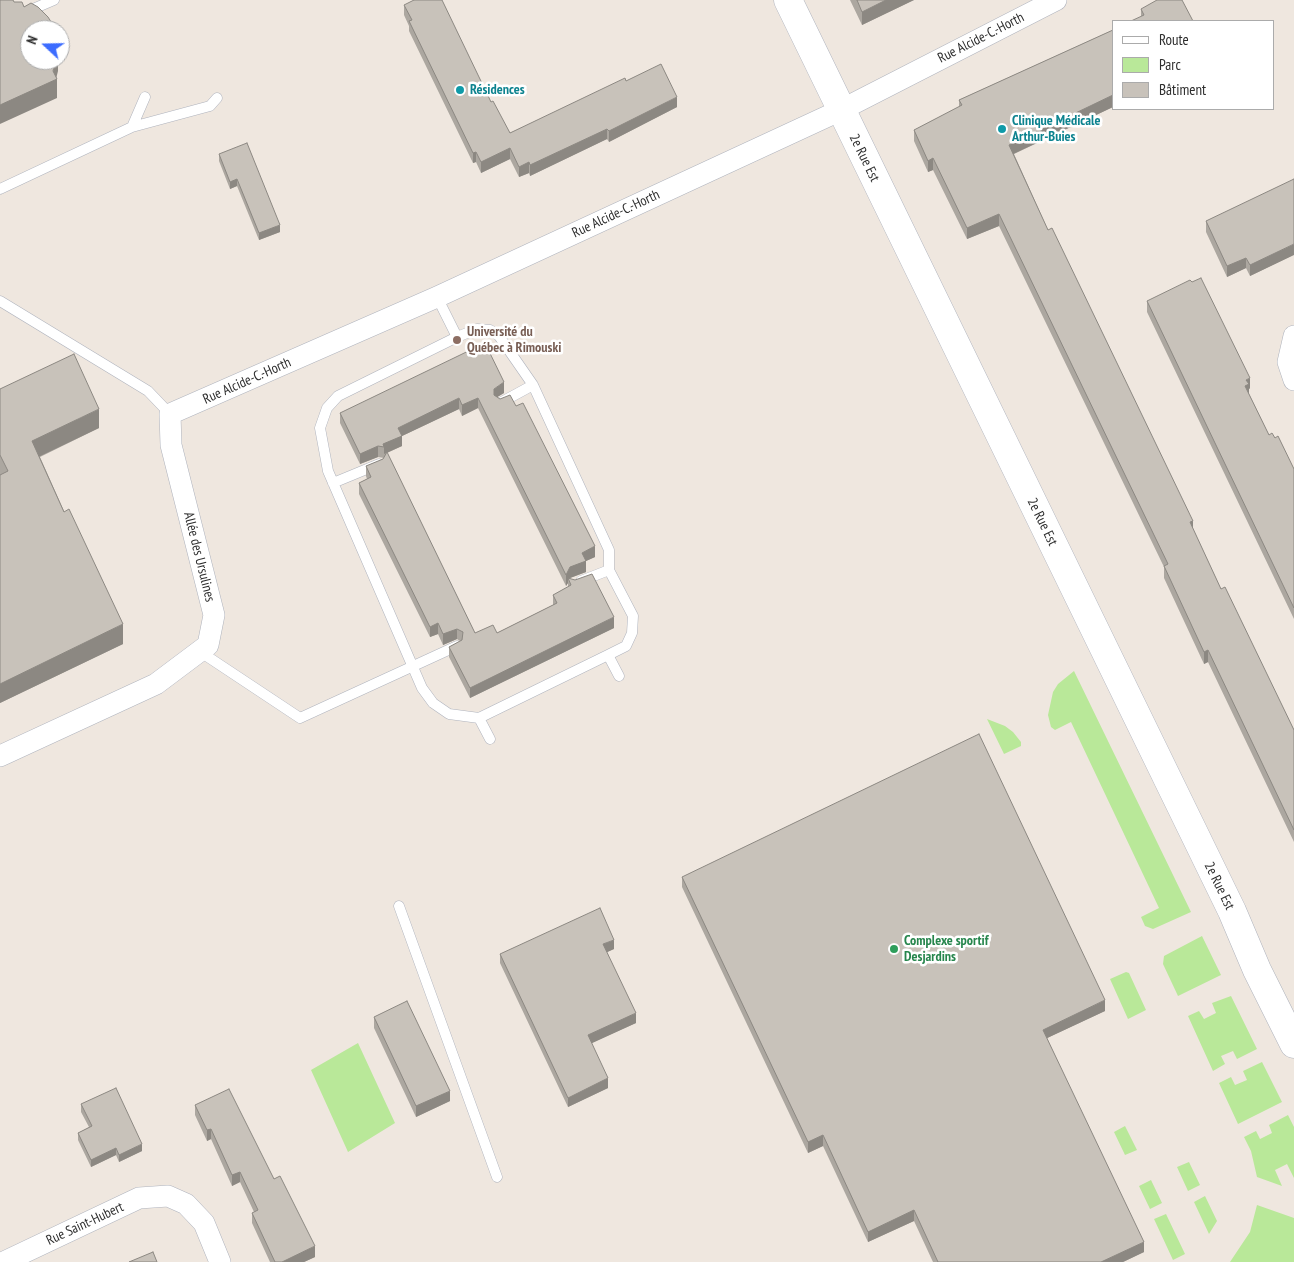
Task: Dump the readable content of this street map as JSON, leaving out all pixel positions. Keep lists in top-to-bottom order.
{
  "streets": {
    "street": [
      "Rue Alcide-C.-Horth",
      "2e Rue Est",
      "Allée des Ursulines",
      "Rue Saint-Hubert"
    ]
  },
  "crossings": [
    ["Rue Alcide-C.-Horth", "2e Rue Est"],
    ["Rue Alcide-C.-Horth", "Allée des Ursulines"]
  ],
  "places": [
    "Résidences",
    "Clinique Médicale Arthur-Buies",
    "Université du Québec à Rimouski",
    "Complexe sportif Desjardins"
  ],
  "legend": ["Route", "Parc", "Bâtiment"],
  "north": "left"
}
